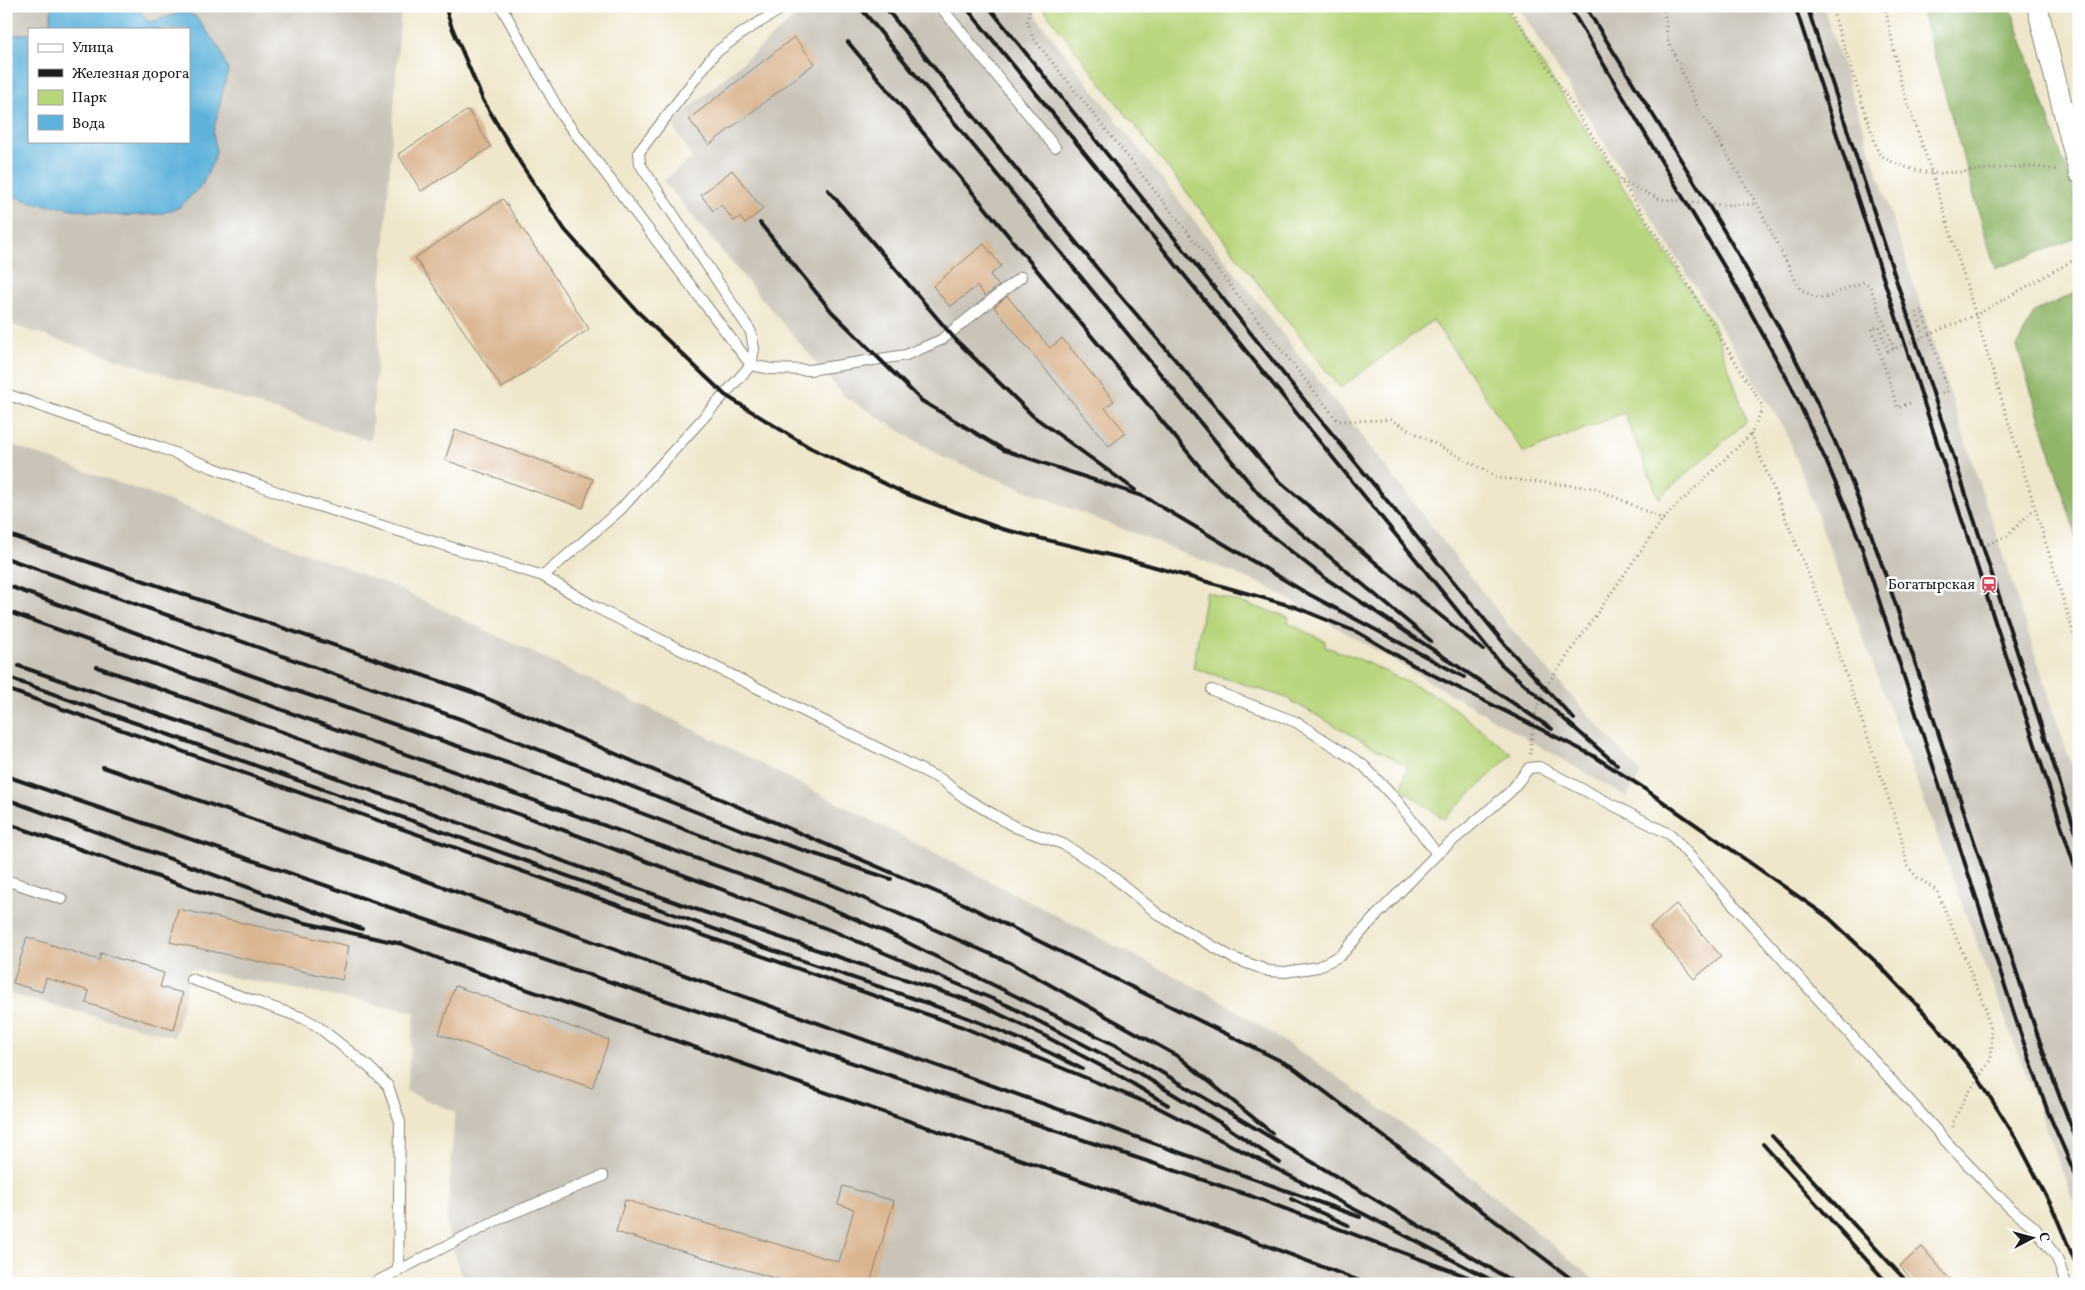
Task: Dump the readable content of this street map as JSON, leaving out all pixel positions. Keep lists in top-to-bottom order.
{
  "places": {
    "station": ["Богатырская"]
  },
  "legend": [
    "Улица",
    "Железная дорога",
    "Парк",
    "Вода"
  ],
  "north": "right"
}
